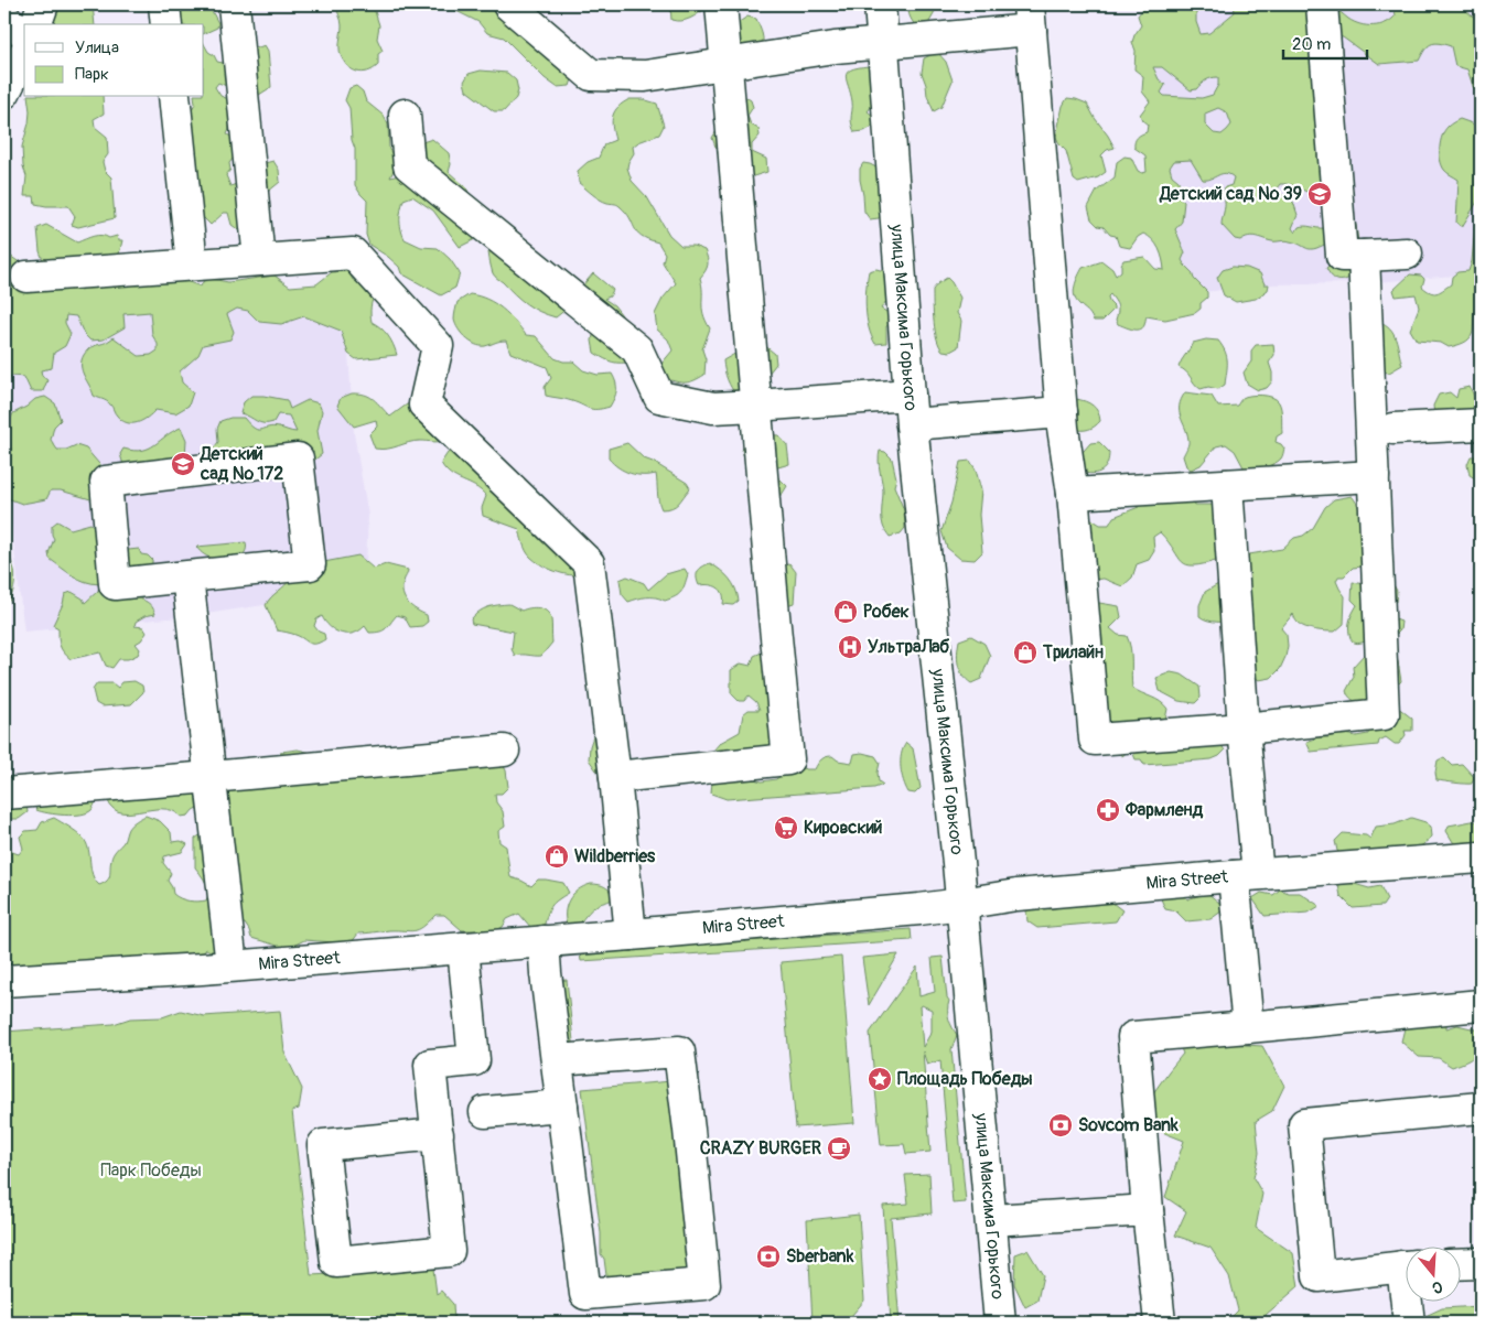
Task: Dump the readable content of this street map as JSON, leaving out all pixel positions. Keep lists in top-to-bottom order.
{
  "streets": {
    "main road": ["улица Максима Горького", "Mira Street"]
  },
  "crossings": [
    ["улица Максима Горького", "Mira Street"]
  ],
  "parks": ["Парк Победы"],
  "places": {
    "school or university": ["Детский сад № 39", "Детский сад № 172"],
    "shop": ["Робек", "Трилайн", "Wildberries"],
    "hospital": ["УльтраЛаб"],
    "pharmacy": ["Фармленд"],
    "supermarket": ["Кировский"],
    "place": ["Площадь Победы"],
    "bank": ["Sovcom Bank", "Sberbank"],
    "cafe": ["CRAZY BURGER"]
  },
  "legend": ["Улица", "Парк"],
  "scale_bar": "20 m",
  "north": "bottom"
}
